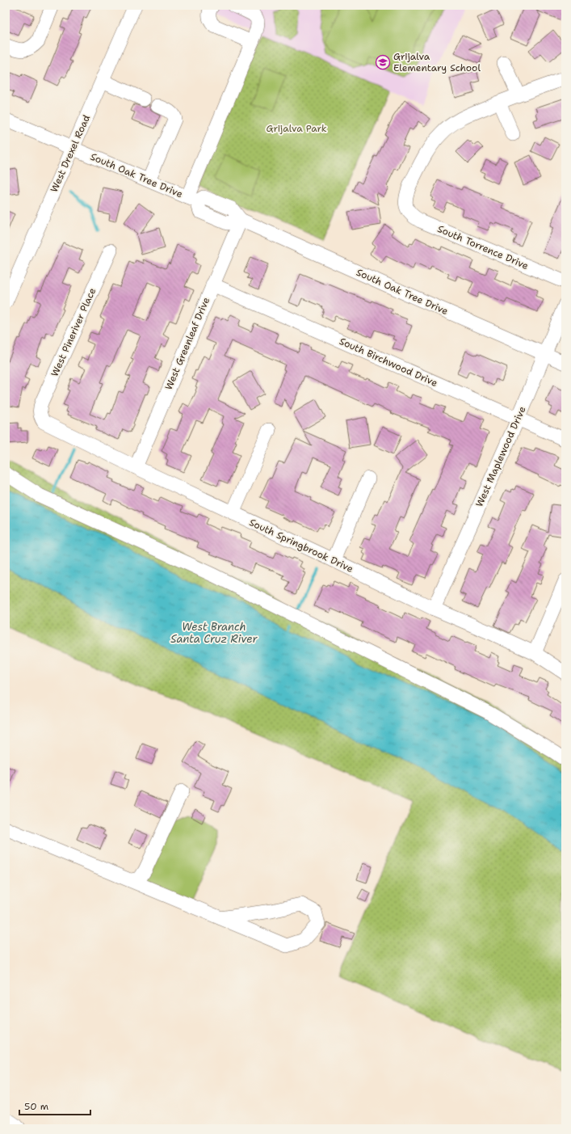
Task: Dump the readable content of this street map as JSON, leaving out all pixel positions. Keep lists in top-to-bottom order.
{
  "streets": {
    "street": [
      "West Drexel Road",
      "South Oak Tree Drive",
      "South Torrence Drive",
      "West Pineriver Place",
      "West Greenleaf Drive",
      "South Birchwood Drive",
      "West Maplewood Drive",
      "South Springbrook Drive"
    ]
  },
  "crossings": [
    ["West Drexel Road", "South Oak Tree Drive"],
    ["South Oak Tree Drive", "West Greenleaf Drive"],
    ["South Oak Tree Drive", "West Maplewood Drive"],
    ["West Pineriver Place", "South Springbrook Drive"],
    ["West Greenleaf Drive", "South Birchwood Drive"],
    ["West Greenleaf Drive", "South Springbrook Drive"],
    ["South Birchwood Drive", "West Maplewood Drive"],
    ["West Maplewood Drive", "South Springbrook Drive"]
  ],
  "water": ["West Branch Santa Cruz River"],
  "parks": ["Grijalva Park"],
  "places": {
    "school or university": ["Grijalva Elementary School"]
  },
  "scale_bar": "50 m"
}
